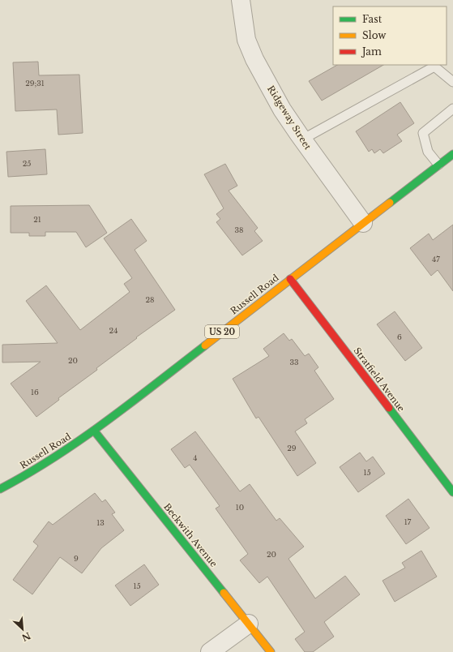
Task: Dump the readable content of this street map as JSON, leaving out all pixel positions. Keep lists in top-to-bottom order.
{
  "streets": {
    "main road": [
      "Russell Road",
      "US 20",
      "Stratfield Avenue",
      "Beckwith Avenue"
    ],
    "street": ["Ridgeway Street"]
  },
  "crossings": [
    ["Ridgeway Street", "Russell Road"],
    ["Russell Road", "Stratfield Avenue"],
    ["Russell Road", "Beckwith Avenue"]
  ],
  "house_numbers": [
    "29;31",
    "25",
    "21",
    "38",
    "47",
    "28",
    "24",
    "6",
    "20",
    "33",
    "16",
    "29",
    "4",
    "15",
    "10",
    "17",
    "13",
    "20",
    "9",
    "15"
  ],
  "legend": ["Fast", "Slow", "Jam"],
  "north": "bottom right"
}
